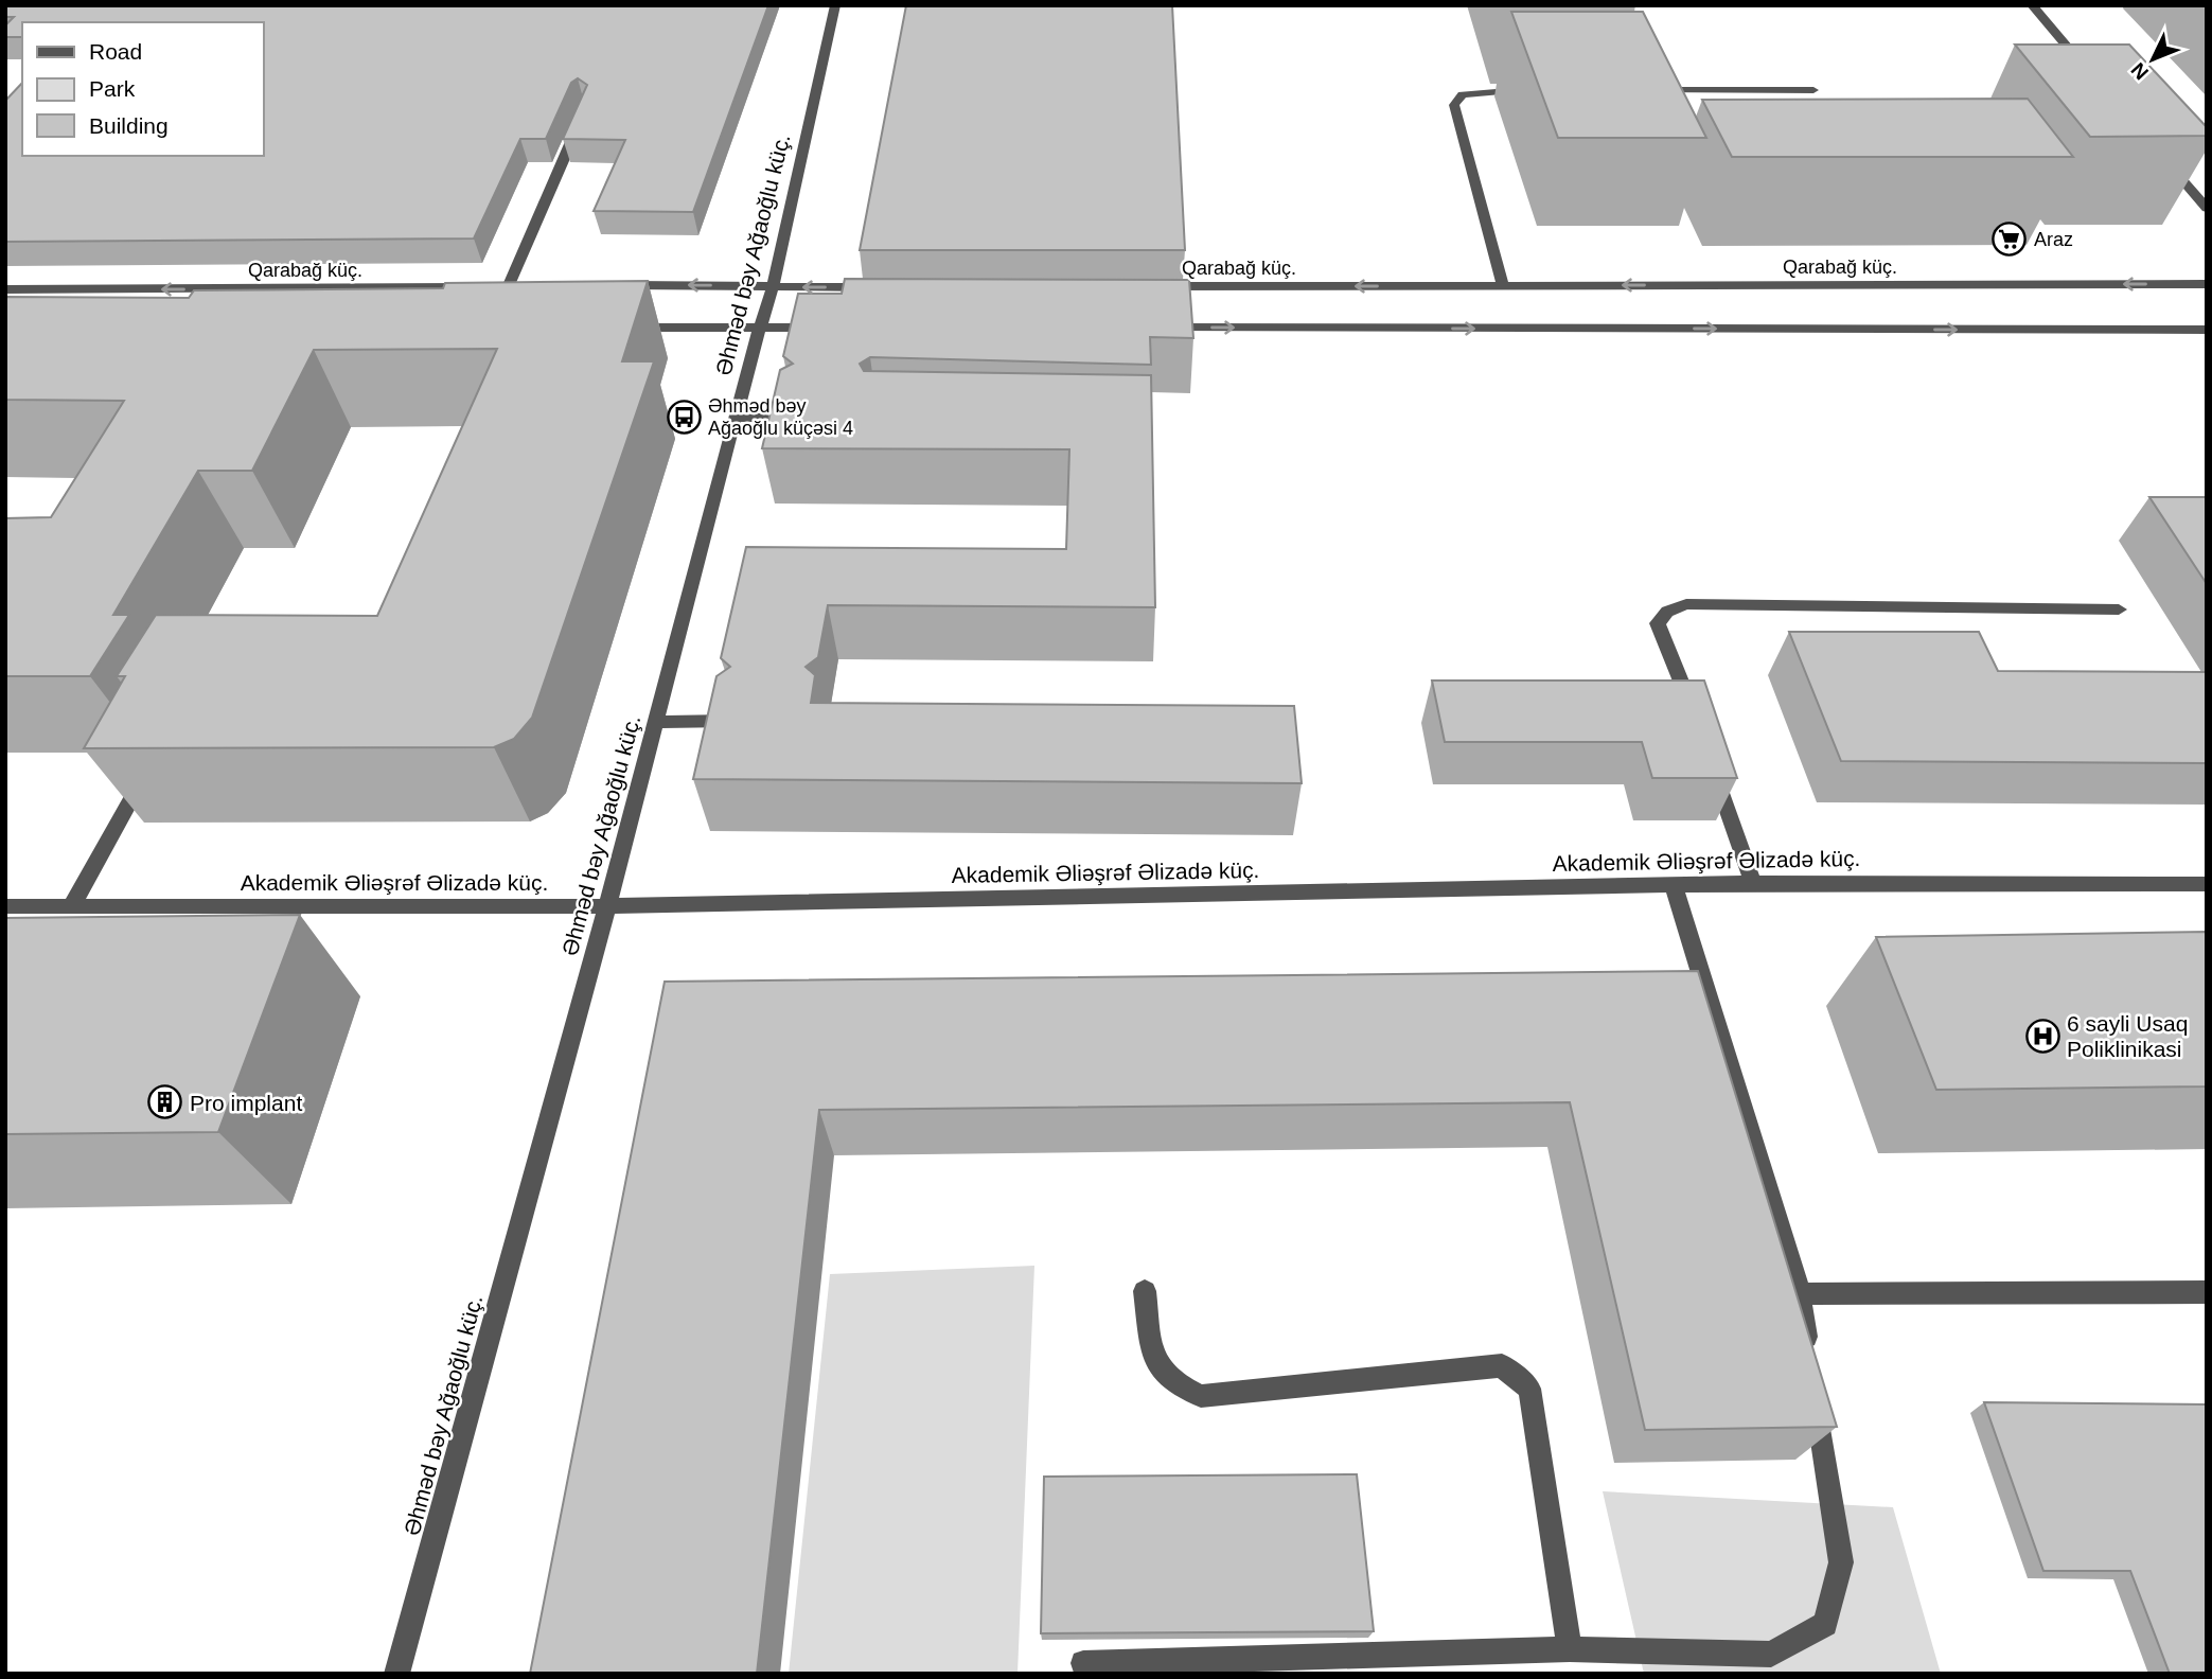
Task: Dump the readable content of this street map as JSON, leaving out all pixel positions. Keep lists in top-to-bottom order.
{
  "streets": {
    "street": ["Əhməd bəy Ağaoğlu küç.", "Qarabağ küç.", "Akademik Əliəşrəf Əlizadə küç."]
  },
  "crossings": [
    ["Əhməd bəy Ağaoğlu küç.", "Akademik Əliəşrəf Əlizadə küç."]
  ],
  "places": {
    "supermarket": ["Araz"],
    "bus stop": ["Əhməd bəy Ağaoğlu küçəsi 4"],
    "hospital": ["6 sayli Usaq Poliklinikasi"],
    "building": ["Pro implant"]
  },
  "legend": ["Road", "Park", "Building"],
  "north": "bottom left"
}
